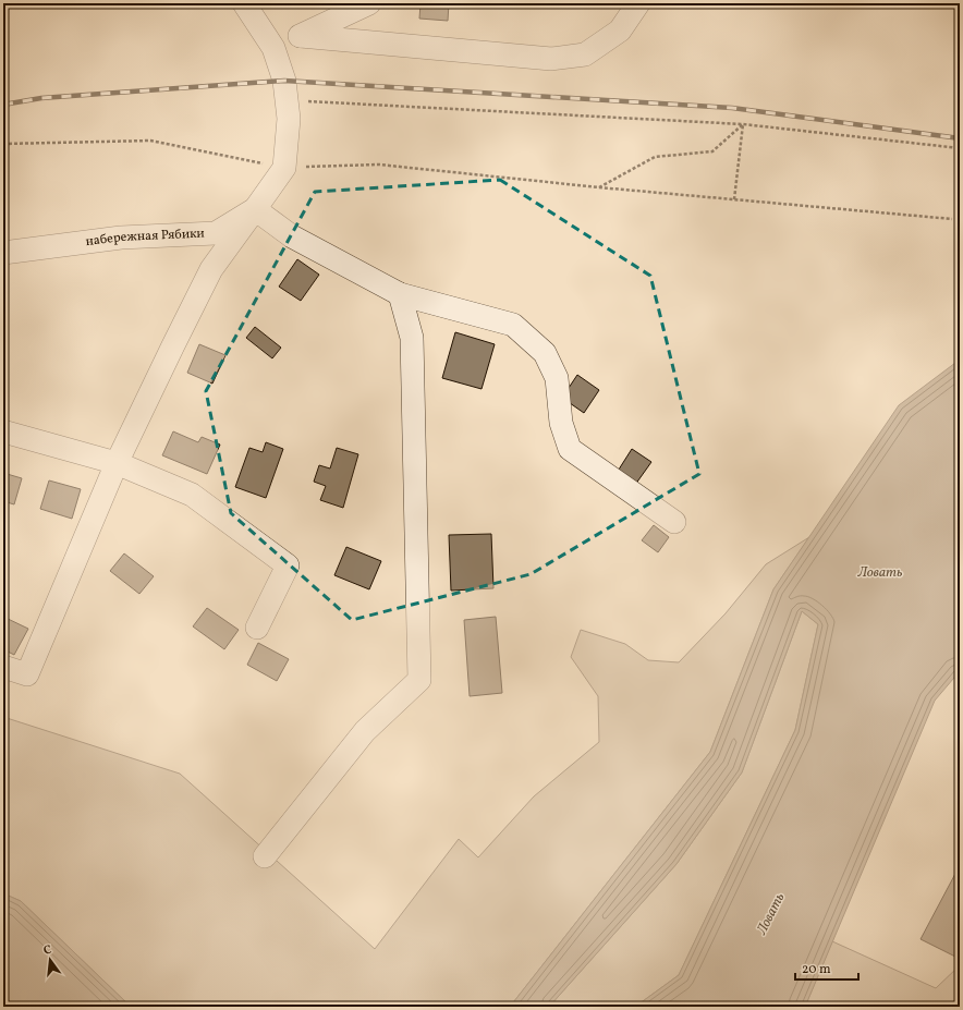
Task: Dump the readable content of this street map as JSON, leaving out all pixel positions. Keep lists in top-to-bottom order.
{
  "streets": {
    "street": ["набережная Рябики"]
  },
  "water": ["Ловать"],
  "scale_bar": "20 m",
  "north": "top"
}
